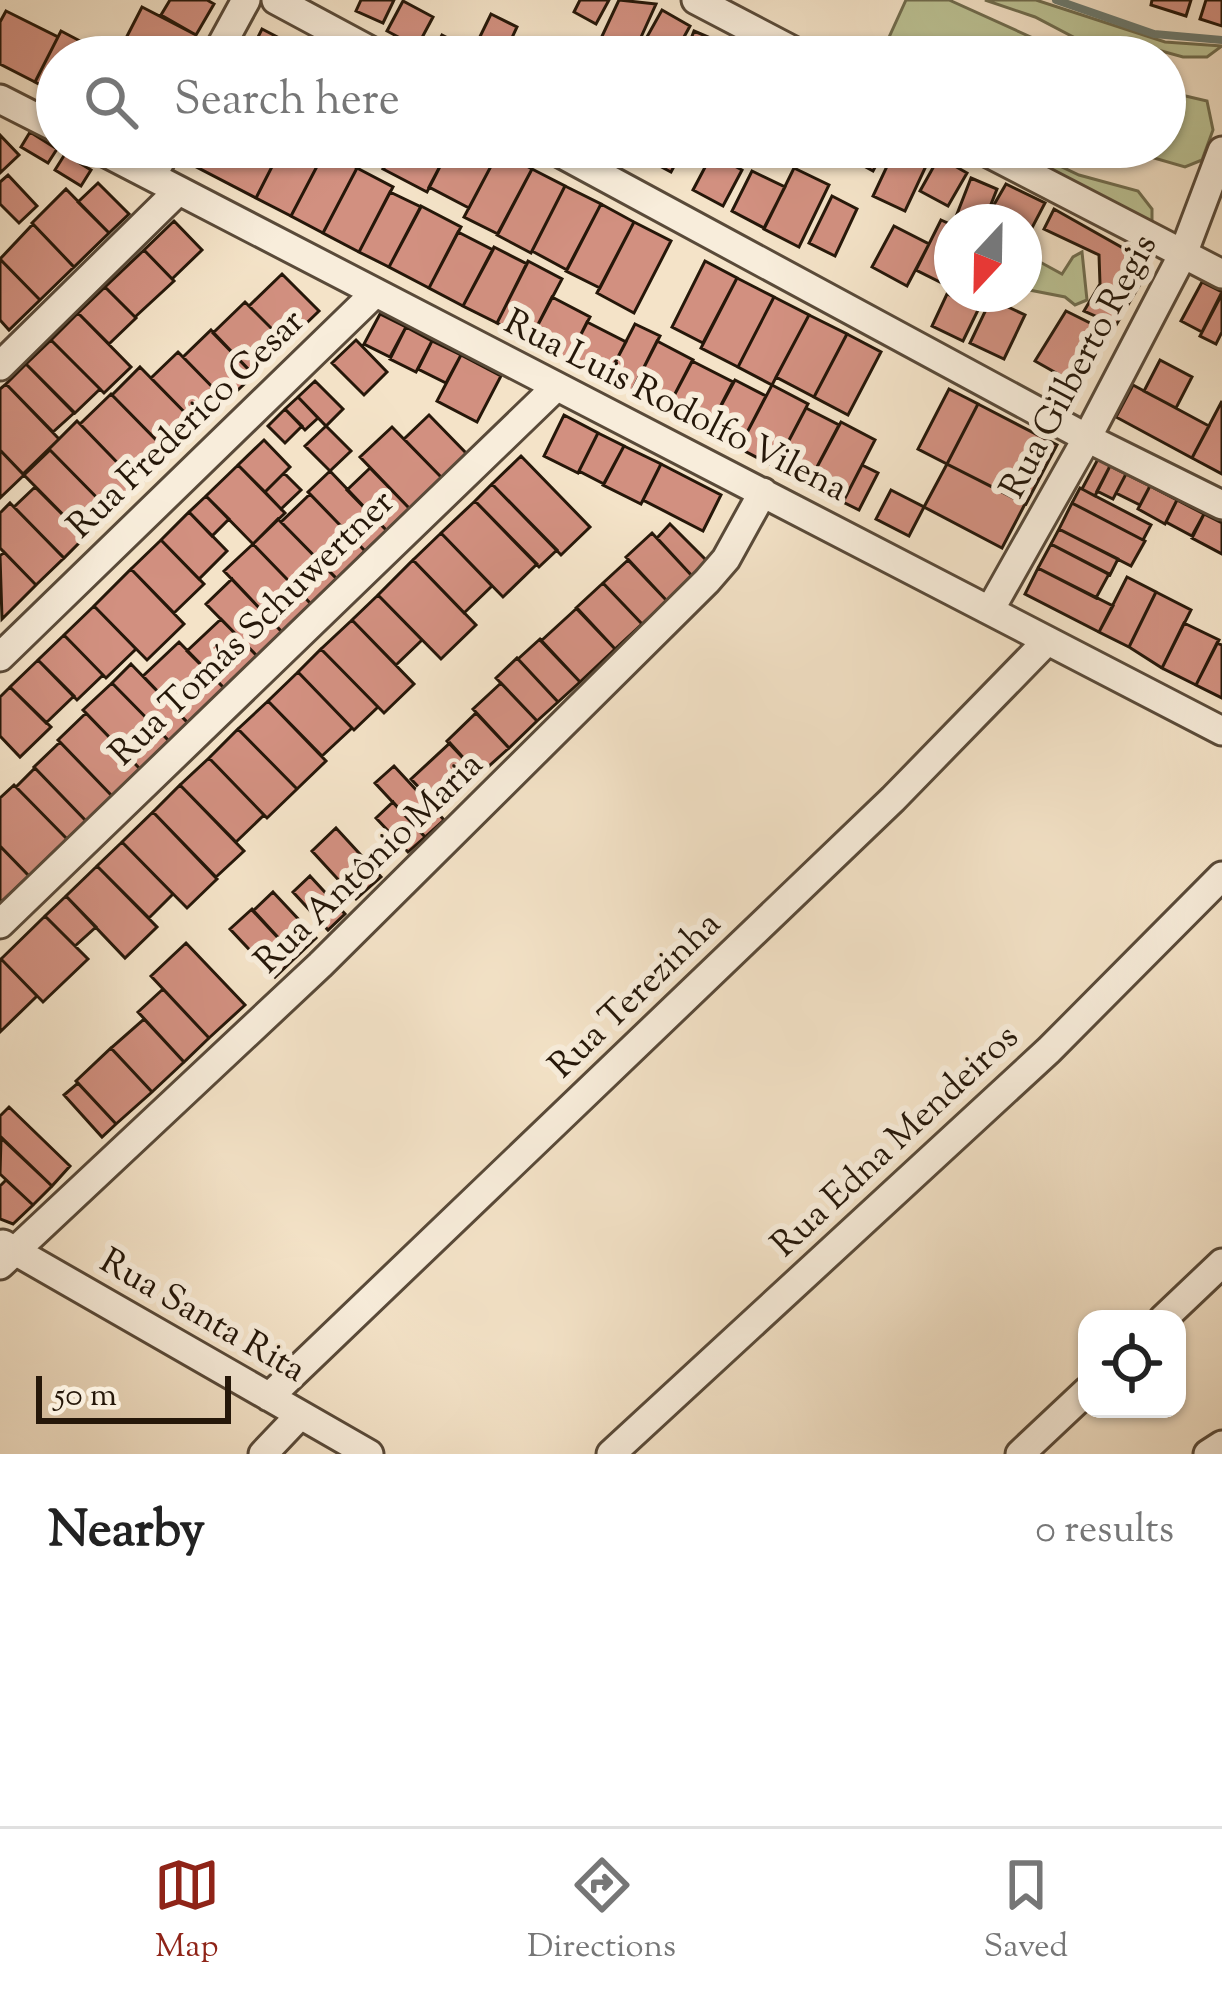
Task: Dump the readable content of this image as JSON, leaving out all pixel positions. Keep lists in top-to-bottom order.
{
  "streets": {
    "street": [
      "Rua Gilberto Regis",
      "Rua Luis Rodolfo Vilena",
      "Rua Frederico Cesar",
      "Rua Tomás Schuwertner",
      "Rua Antônio Maria",
      "Rua Terezinha",
      "Rua Edna Mendeiros",
      "Rua Santa Rita"
    ]
  },
  "crossings": [
    ["Rua Gilberto Regis", "Rua Luis Rodolfo Vilena"],
    ["Rua Luis Rodolfo Vilena", "Rua Frederico Cesar"],
    ["Rua Luis Rodolfo Vilena", "Rua Tomás Schuwertner"],
    ["Rua Luis Rodolfo Vilena", "Rua Antônio Maria"],
    ["Rua Luis Rodolfo Vilena", "Rua Terezinha"],
    ["Rua Antônio Maria", "Rua Santa Rita"],
    ["Rua Terezinha", "Rua Santa Rita"]
  ],
  "scale_bar": "50 m",
  "north": "bottom",
  "page": {
    "search": "Search here",
    "scale": "50 m",
    "heading": ["Nearby", "0 results"],
    "nav": ["Map", "Directions", "Saved"]
  }
}
